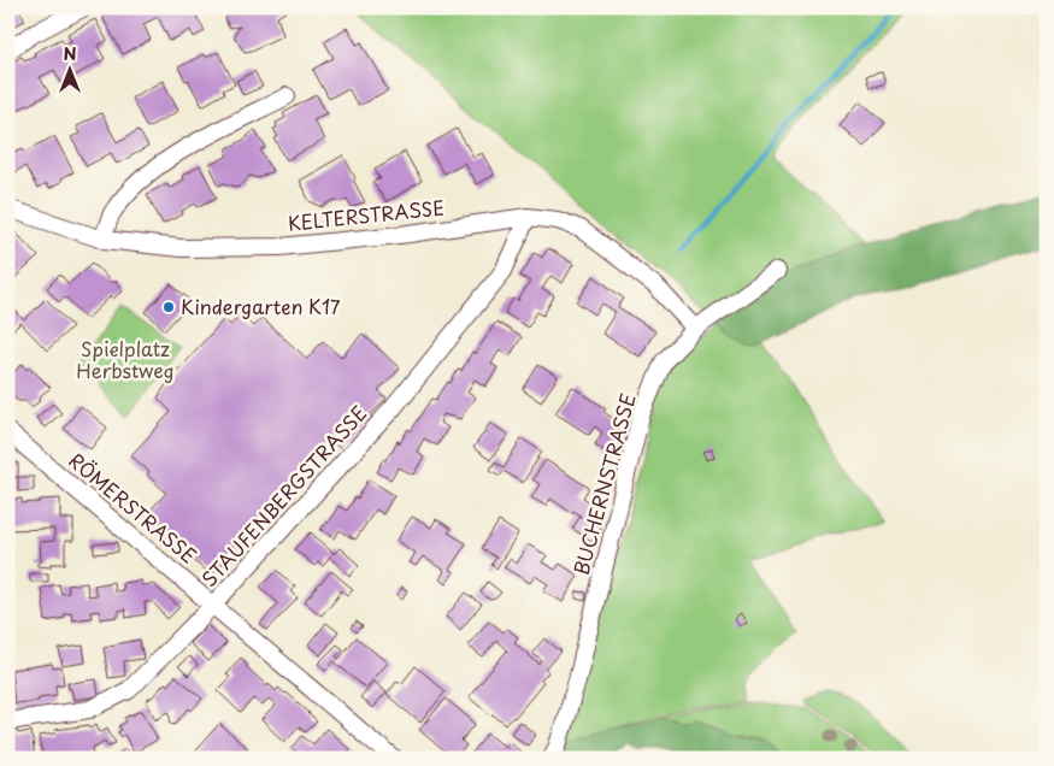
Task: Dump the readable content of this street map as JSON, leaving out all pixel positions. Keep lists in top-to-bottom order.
{
  "streets": {
    "street": [
      "KELTERSTRASSE",
      "BUCHERNSTRASSE",
      "STAUFENBERGSTRASSE",
      "RÖMERSTRASSE"
    ]
  },
  "crossings": [
    ["KELTERSTRASSE", "BUCHERNSTRASSE"],
    ["KELTERSTRASSE", "STAUFENBERGSTRASSE"],
    ["STAUFENBERGSTRASSE", "RÖMERSTRASSE"]
  ],
  "parks": ["Spielplatz Herbstweg"],
  "places": ["Kindergarten K17"],
  "north": "top"
}
